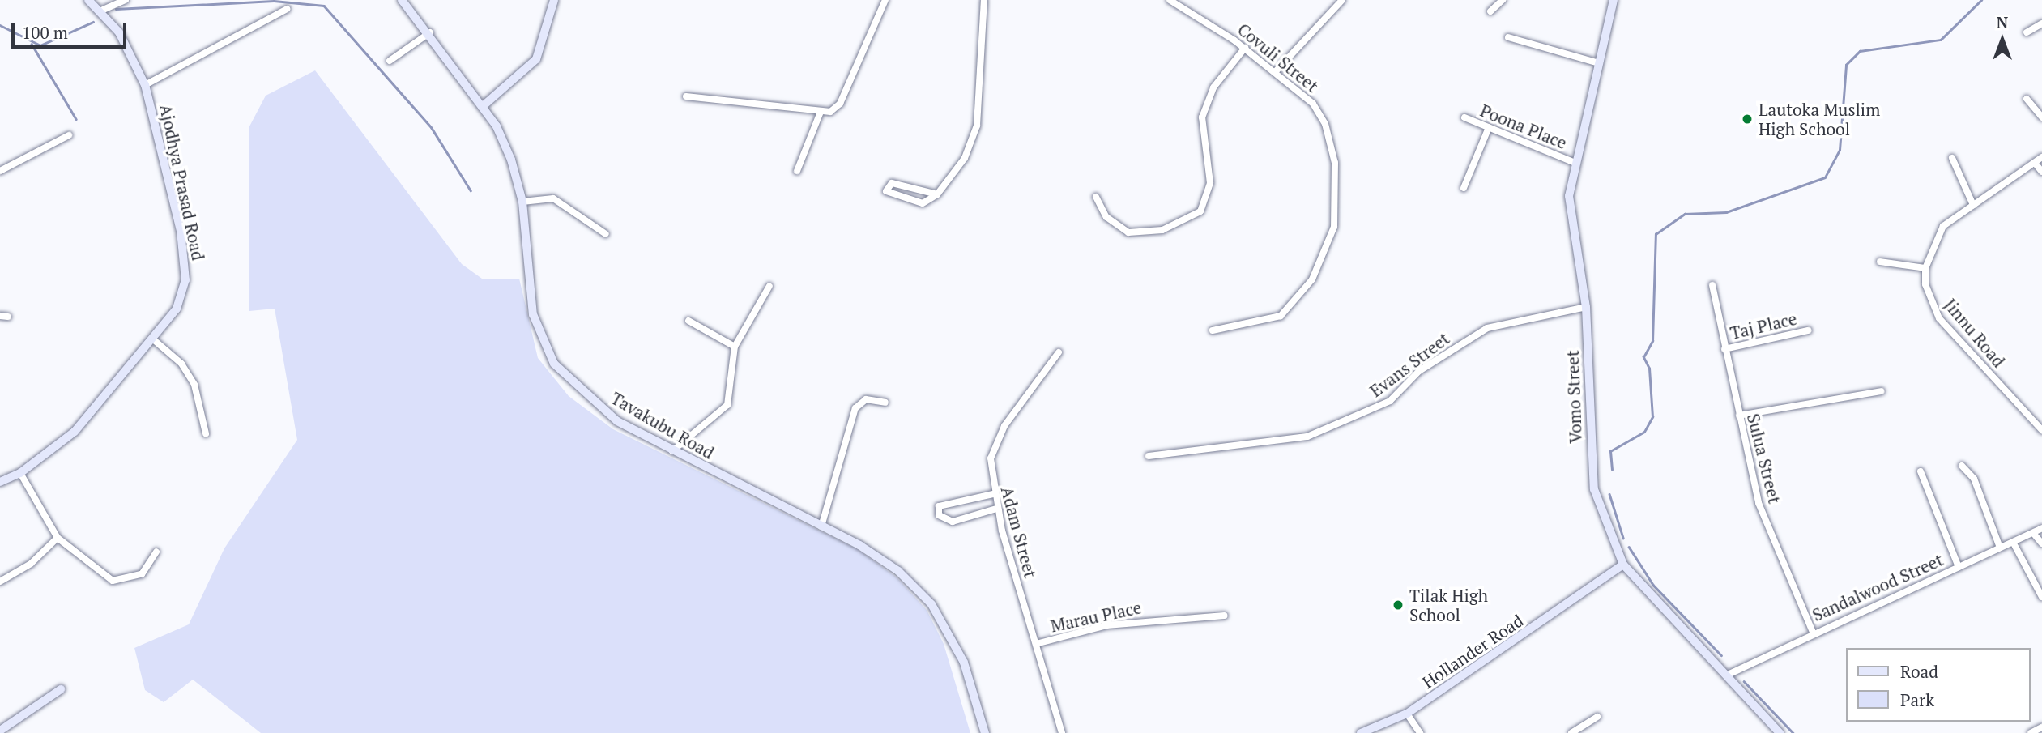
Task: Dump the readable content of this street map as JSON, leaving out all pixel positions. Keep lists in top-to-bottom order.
{
  "streets": {
    "main road": [
      "Ajodhya Prasad Road",
      "Vomo Street",
      "Tavakubu Road",
      "Hollander Road"
    ],
    "street": [
      "Covuli Street",
      "Poona Place",
      "Taj Place",
      "Jinnu Road",
      "Evans Street",
      "Sulua Street",
      "Adam Street",
      "Sandalwood Street",
      "Marau Place"
    ]
  },
  "crossings": [
    ["Poona Place", "Vomo Street"],
    ["Taj Place", "Sulua Street"],
    ["Evans Street", "Vomo Street"],
    ["Vomo Street", "Sandalwood Street"],
    ["Vomo Street", "Hollander Road"],
    ["Sulua Street", "Sandalwood Street"],
    ["Adam Street", "Marau Place"]
  ],
  "places": ["Lautoka Muslim High School", "Tilak High School"],
  "legend": ["Road", "Park"],
  "scale_bar": "100 m",
  "north": "top"
}
